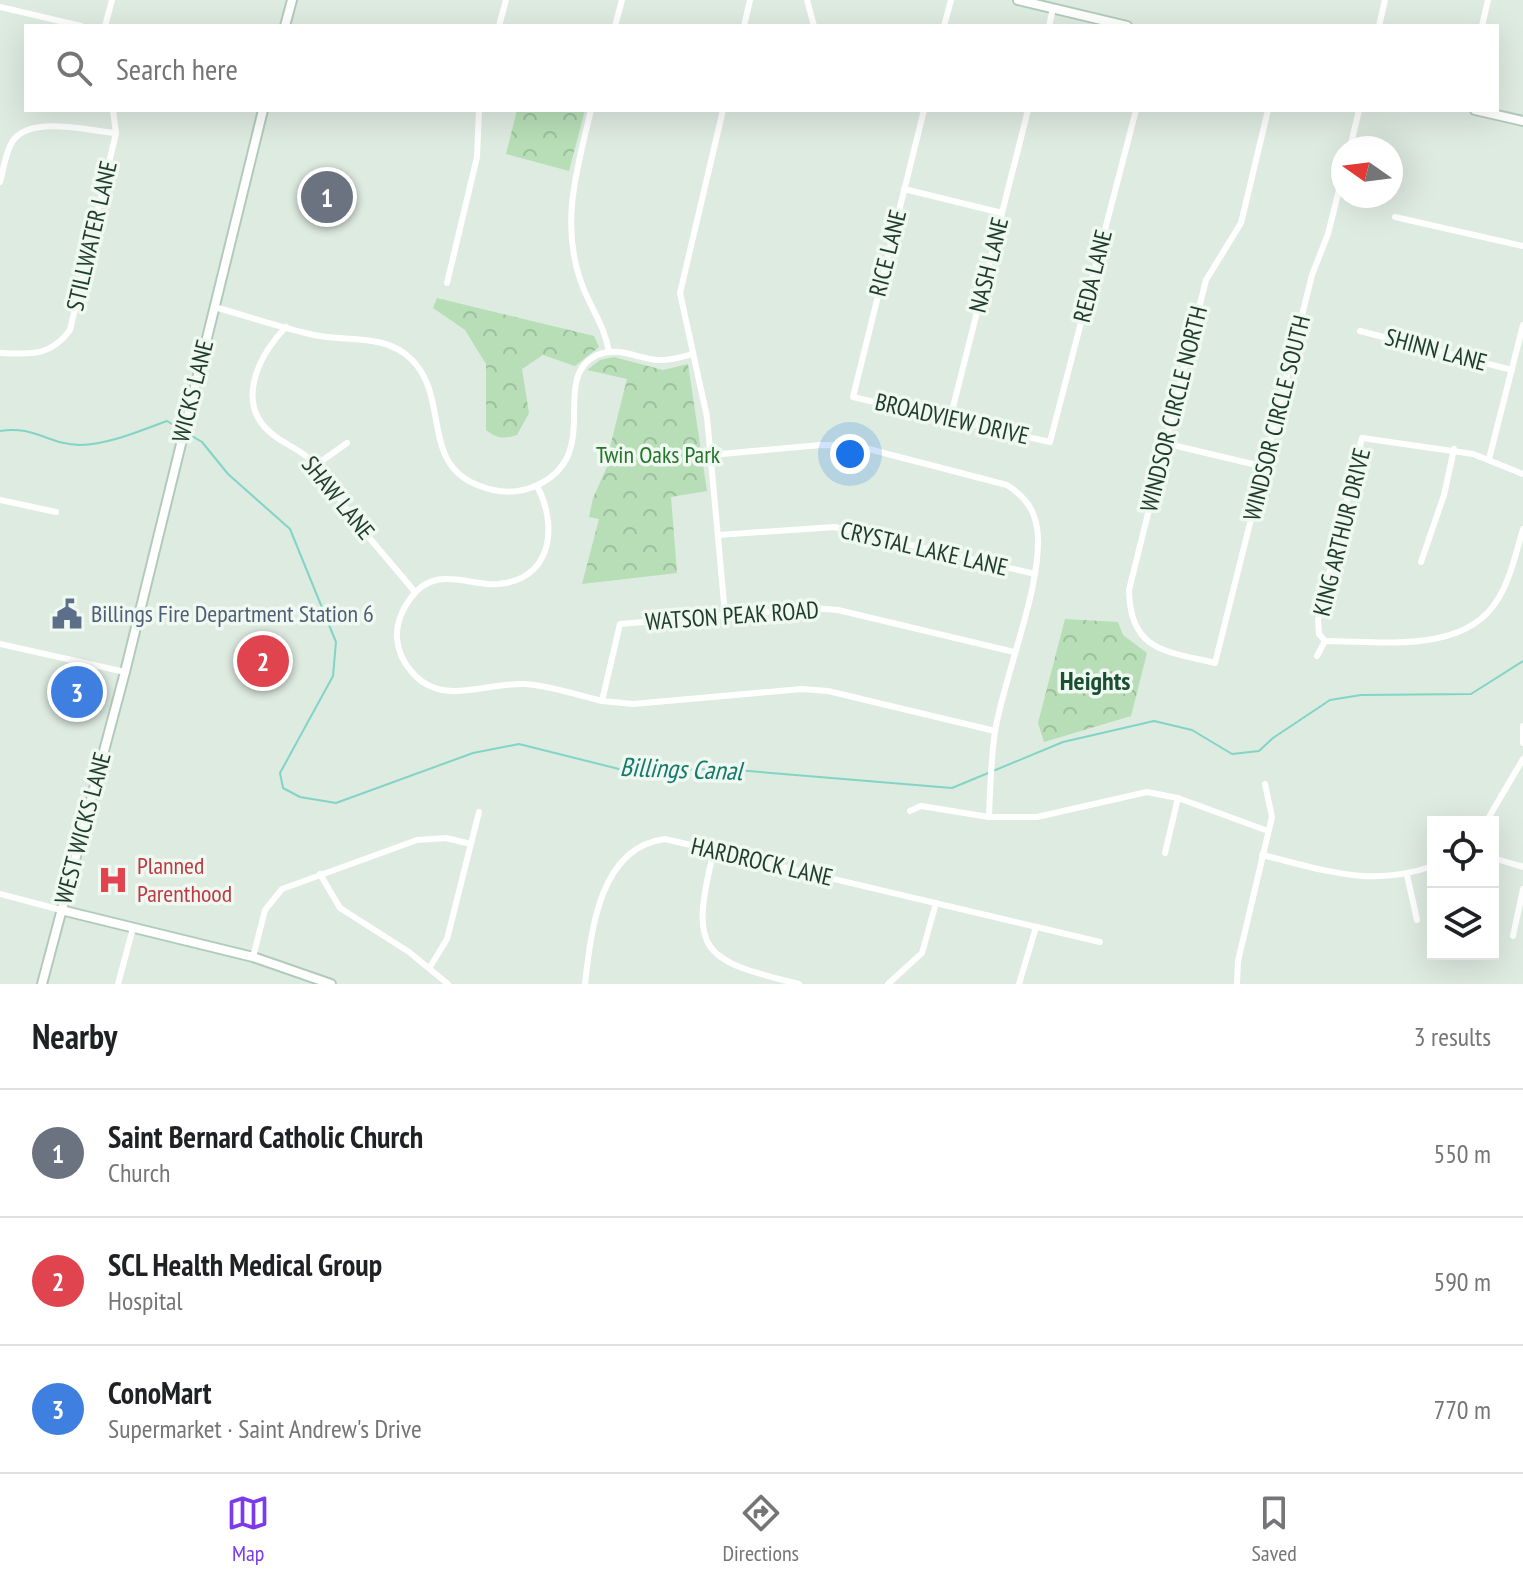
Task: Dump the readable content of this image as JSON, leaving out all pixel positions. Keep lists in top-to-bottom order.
{
  "streets": {
    "main road": ["WICKS LANE", "WEST WICKS LANE"],
    "street": [
      "STILLWATER LANE",
      "RICE LANE",
      "NASH LANE",
      "REDA LANE",
      "SHINN LANE",
      "WINDSOR CIRCLE NORTH",
      "WINDSOR CIRCLE SOUTH",
      "BROADVIEW DRIVE",
      "SHAW LANE",
      "KING ARTHUR DRIVE",
      "CRYSTAL LAKE LANE",
      "WATSON PEAK ROAD",
      "HARDROCK LANE"
    ]
  },
  "crossings": [
    ["RICE LANE", "BROADVIEW DRIVE"],
    ["NASH LANE", "BROADVIEW DRIVE"],
    ["REDA LANE", "BROADVIEW DRIVE"],
    ["WICKS LANE", "WEST WICKS LANE"],
    ["WINDSOR CIRCLE NORTH", "WINDSOR CIRCLE SOUTH"]
  ],
  "districts": ["Heights"],
  "water": ["Billings Canal"],
  "parks": ["Twin Oaks Park"],
  "places": {
    "public building": ["Billings Fire Department Station 6"],
    "hospital": ["Planned Parenthood"]
  },
  "north": "left",
  "page": {
    "search": "Search here",
    "pins": ["1", "2", "3"],
    "heading": ["Nearby", "3 results"],
    "list": [
      {
        "mark": "1",
        "name": "Saint Bernard Catholic Church",
        "note": "Church",
        "value": "550 m"
      },
      {
        "mark": "2",
        "name": "SCL Health Medical Group",
        "note": "Hospital",
        "value": "590 m"
      },
      {
        "mark": "3",
        "name": "ConoMart",
        "note": "Supermarket · Saint Andrew's Drive",
        "value": "770 m"
      }
    ],
    "nav": ["Map", "Directions", "Saved"]
  }
}
